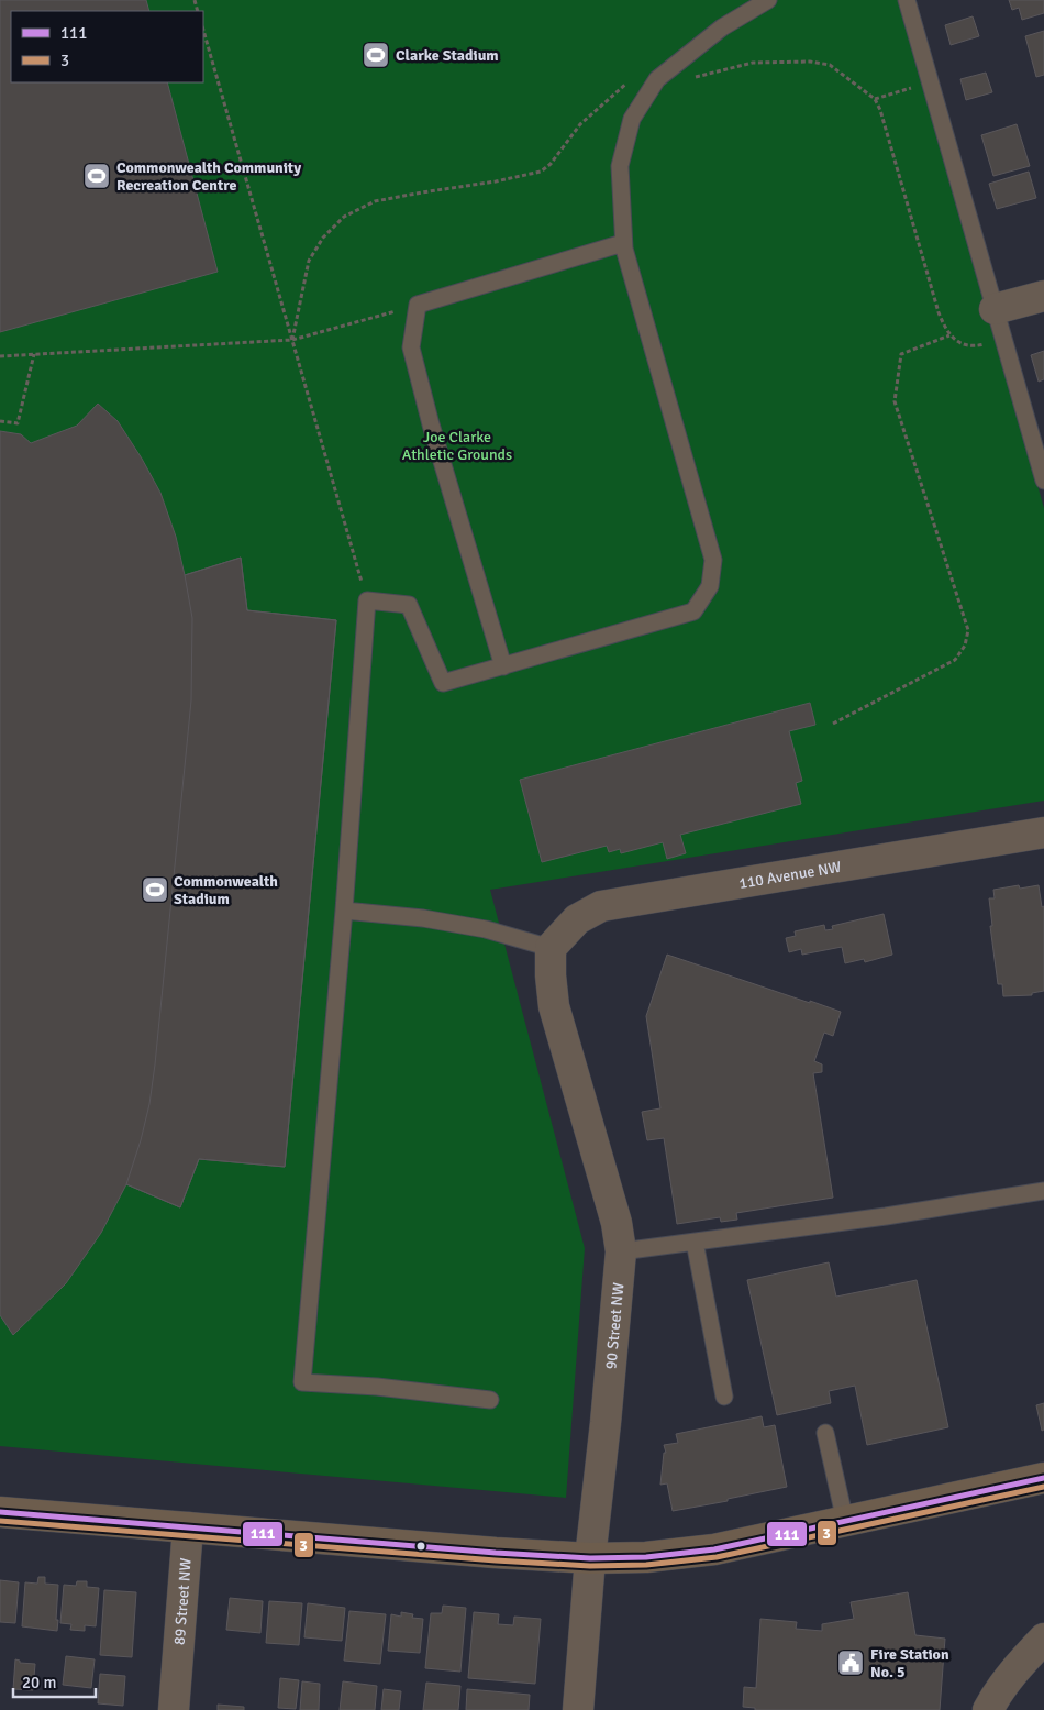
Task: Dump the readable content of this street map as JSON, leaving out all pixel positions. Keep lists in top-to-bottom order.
{
  "streets": {
    "street": ["110 Avenue NW", "90 Street NW", "89 Street NW"]
  },
  "crossings": [
    ["110 Avenue NW", "90 Street NW"]
  ],
  "parks": ["Joe Clarke Athletic Grounds"],
  "places": {
    "sports": ["Clarke Stadium", "Commonwealth Community Recreation Centre", "Commonwealth Stadium"],
    "public building": ["Fire Station No. 5"]
  },
  "lines": ["transit line 111", "transit line 3"],
  "legend": ["111", "3"],
  "scale_bar": "20 m"
}
